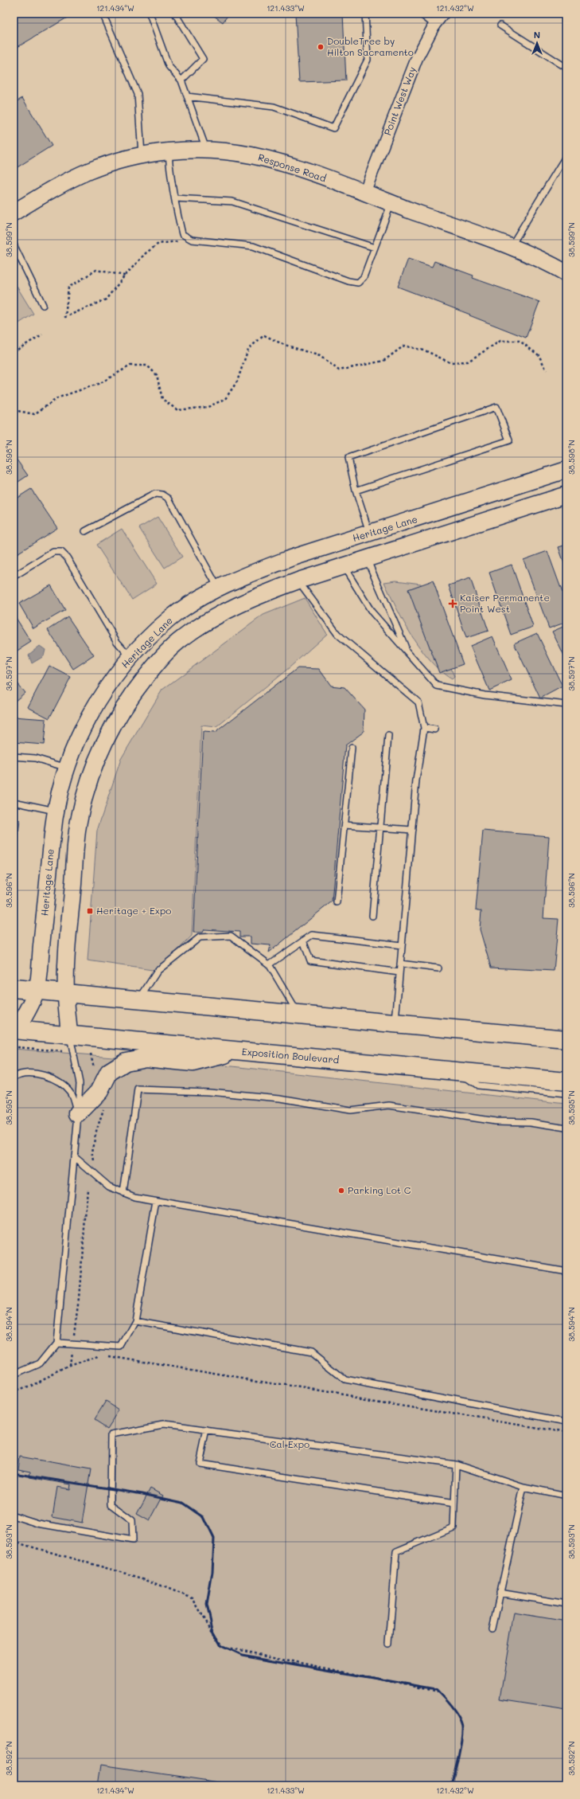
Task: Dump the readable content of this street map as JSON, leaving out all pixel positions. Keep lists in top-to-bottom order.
{
  "streets": {
    "main road": ["Response Road", "Heritage Lane", "Exposition Boulevard"],
    "street": ["Point West Way"]
  },
  "crossings": [
    ["Point West Way", "Response Road"],
    ["Heritage Lane", "Exposition Boulevard"]
  ],
  "parks": ["Cal Expo"],
  "places": {
    "other": ["DoubleTree by Hilton Sacramento", "Parking Lot C"],
    "health": ["Kaiser Permanente Point West"],
    "transit": ["Heritage + Expo"]
  },
  "north": "top",
  "coordinates": [
    "121.434°W",
    "121.433°W",
    "121.432°W",
    "38.599°N",
    "38.598°N",
    "38.597°N",
    "38.596°N",
    "38.595°N",
    "38.594°N",
    "38.593°N",
    "38.592°N"
  ]
}
